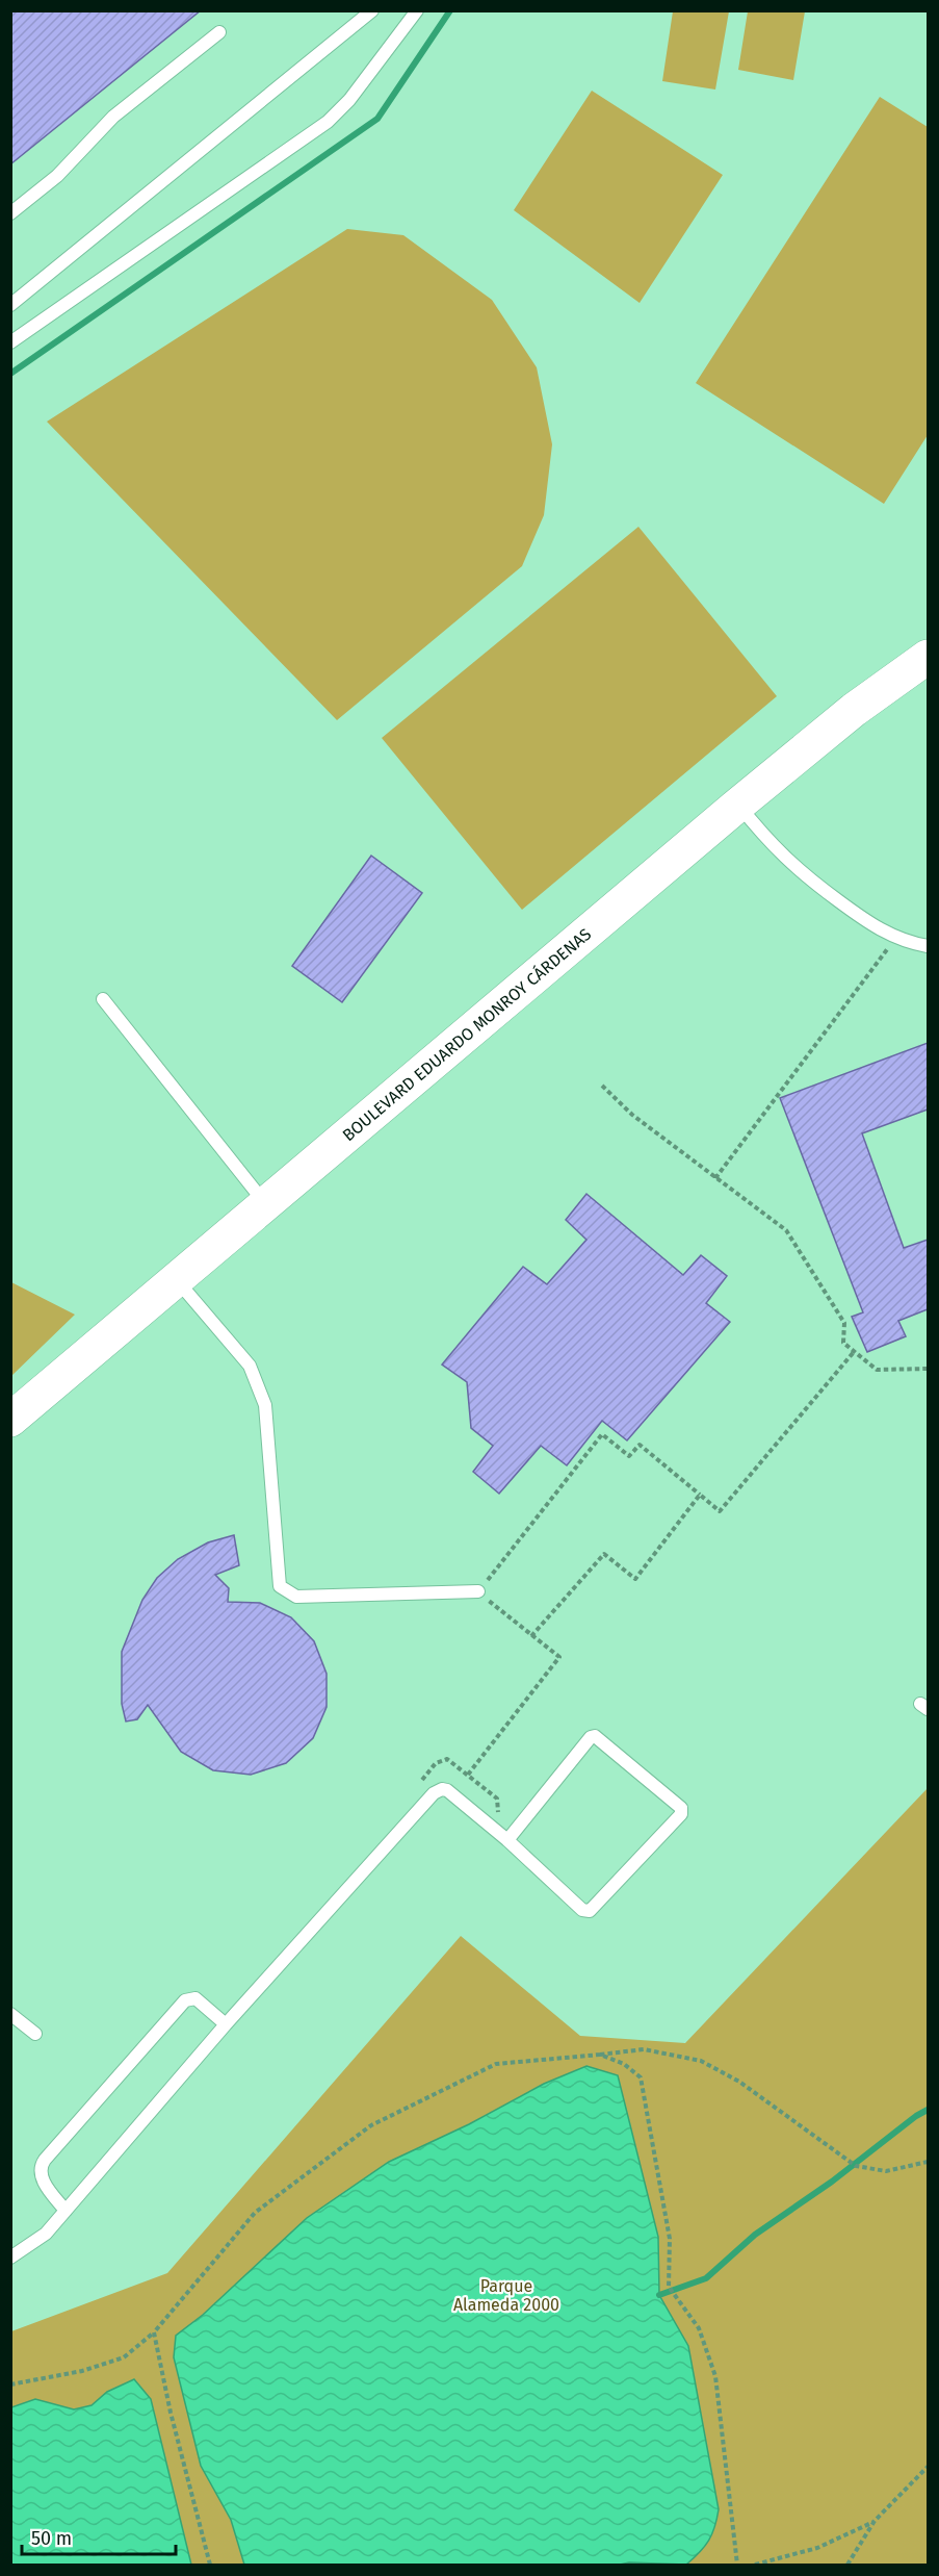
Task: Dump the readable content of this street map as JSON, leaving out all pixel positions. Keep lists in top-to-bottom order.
{
  "streets": {
    "main road": ["BOULEVARD EDUARDO MONROY CÁRDENAS"]
  },
  "parks": ["Parque Alameda 2000"],
  "scale_bar": "50 m"
}
